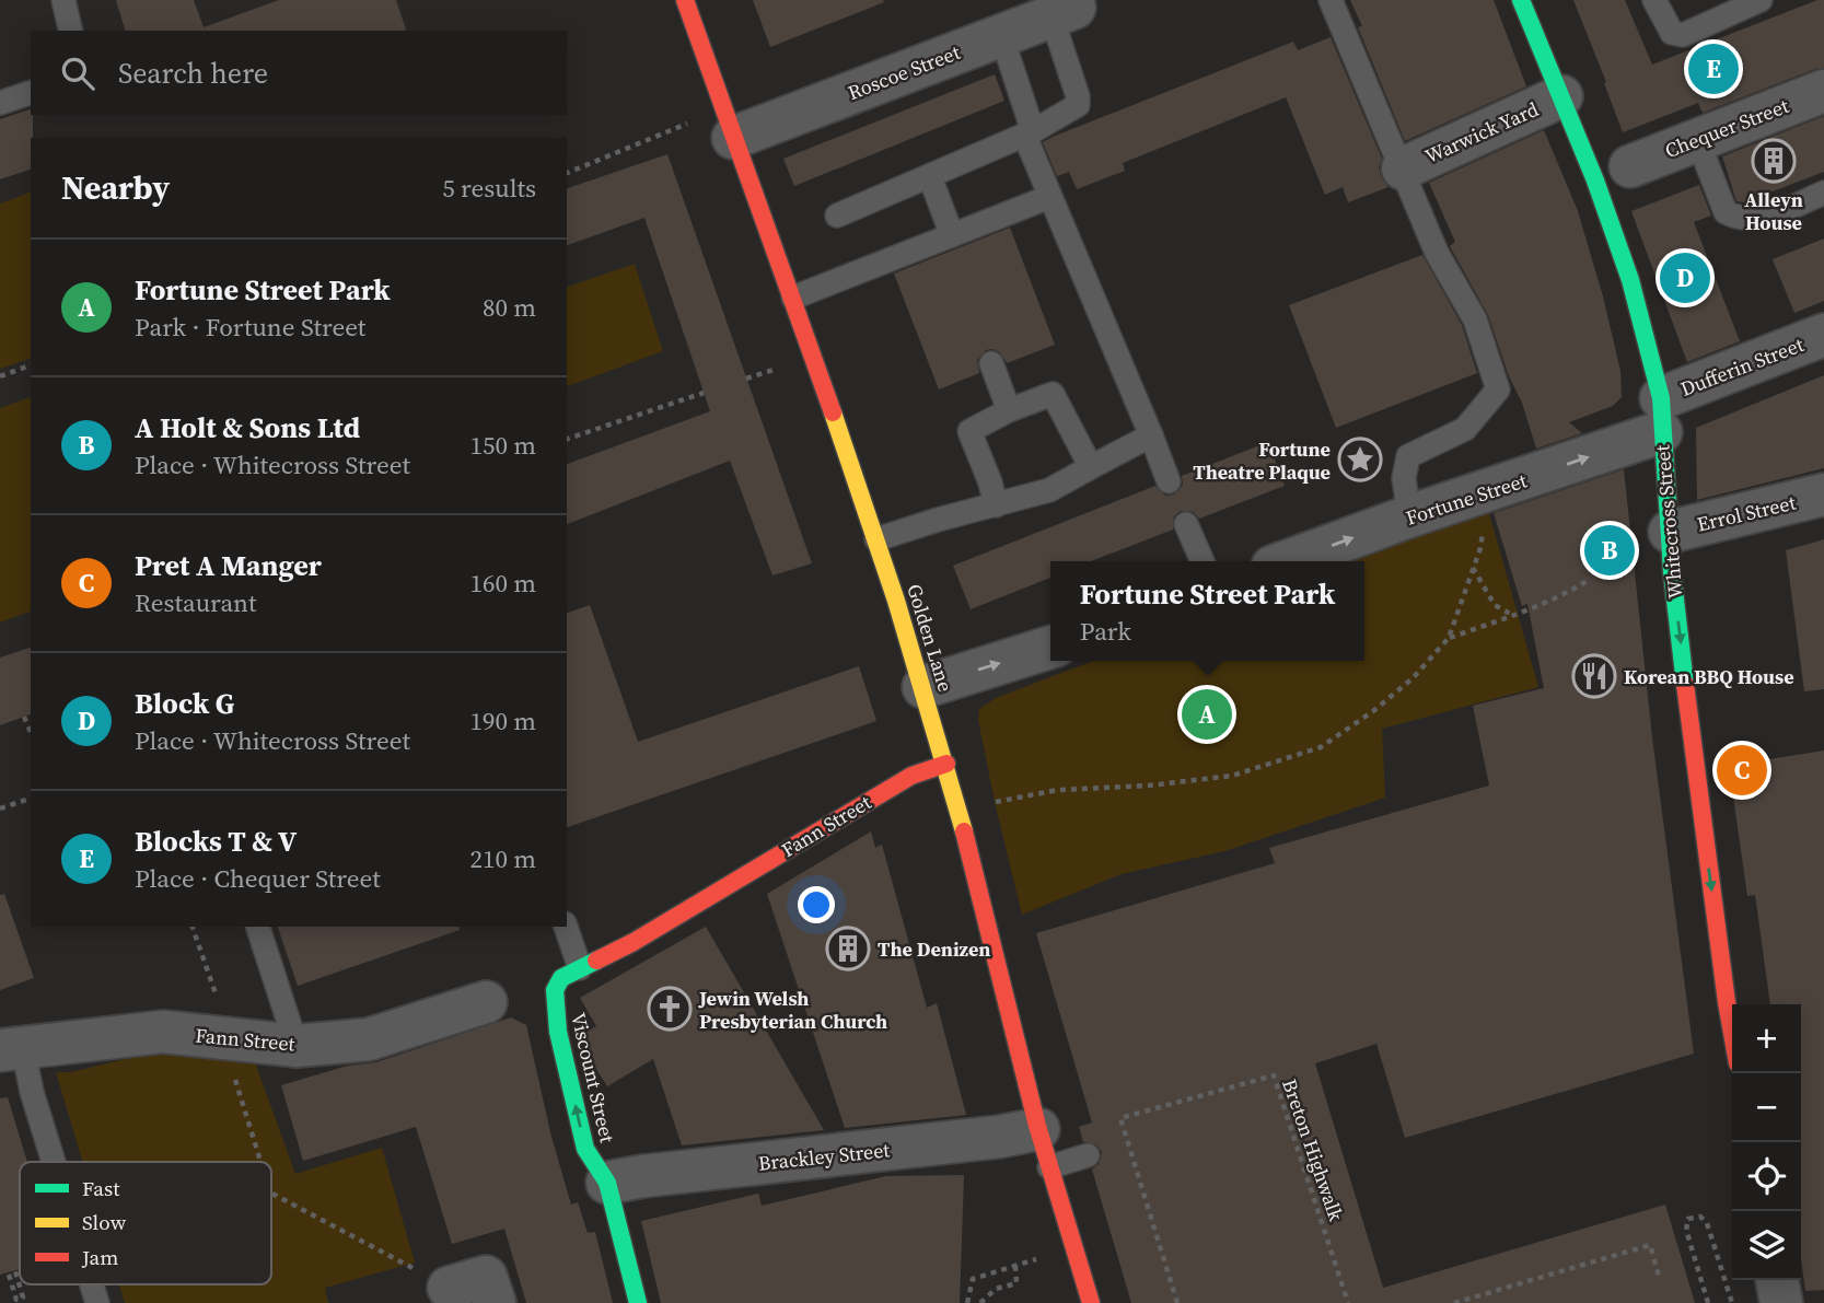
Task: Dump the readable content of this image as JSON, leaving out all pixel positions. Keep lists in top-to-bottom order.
{
  "streets": {
    "street": [
      "Roscoe Street",
      "Chequer Street",
      "Warwick Yard",
      "Dufferin Street",
      "Fortune Street",
      "Errol Street",
      "Whitecross Street",
      "Golden Lane",
      "Fann Street",
      "Viscount Street",
      "Brackley Street"
    ],
    "path": ["Breton Highwalk"]
  },
  "crossings": [
    ["Roscoe Street", "Golden Lane"],
    ["Warwick Yard", "Whitecross Street"],
    ["Dufferin Street", "Fortune Street"],
    ["Dufferin Street", "Whitecross Street"],
    ["Fortune Street", "Whitecross Street"],
    ["Errol Street", "Whitecross Street"],
    ["Golden Lane", "Fann Street"],
    ["Golden Lane", "Brackley Street"],
    ["Fann Street", "Viscount Street"],
    ["Viscount Street", "Brackley Street"]
  ],
  "one_way": ["Fortune Street", "Whitecross Street", "Viscount Street"],
  "places": {
    "building": ["Alleyn House", "The Denizen"],
    "place": ["Fortune Theatre Plaque"],
    "restaurant": ["Korean BBQ House"],
    "church": ["Jewin Welsh Presbyterian Church"]
  },
  "legend": ["Fast", "Slow", "Jam"],
  "page": {
    "search": "Search here",
    "pins": [
      "E",
      "D",
      "B",
      "A",
      "C"
    ],
    "heading": ["Nearby", "5 results"],
    "list": [
      {
        "mark": "A",
        "name": "Fortune Street Park",
        "note": "Park · Fortune Street",
        "value": "80 m"
      },
      {
        "mark": "B",
        "name": "A Holt & Sons Ltd",
        "note": "Place · Whitecross Street",
        "value": "150 m"
      },
      {
        "mark": "C",
        "name": "Pret A Manger",
        "note": "Restaurant",
        "value": "160 m"
      },
      {
        "mark": "D",
        "name": "Block G",
        "note": "Place · Whitecross Street",
        "value": "190 m"
      },
      {
        "mark": "E",
        "name": "Blocks T & V",
        "note": "Place · Chequer Street",
        "value": "210 m"
      }
    ],
    "popup": ["Fortune Street Park", "Park"],
    "map_buttons": ["+", "−"]
  }
}
